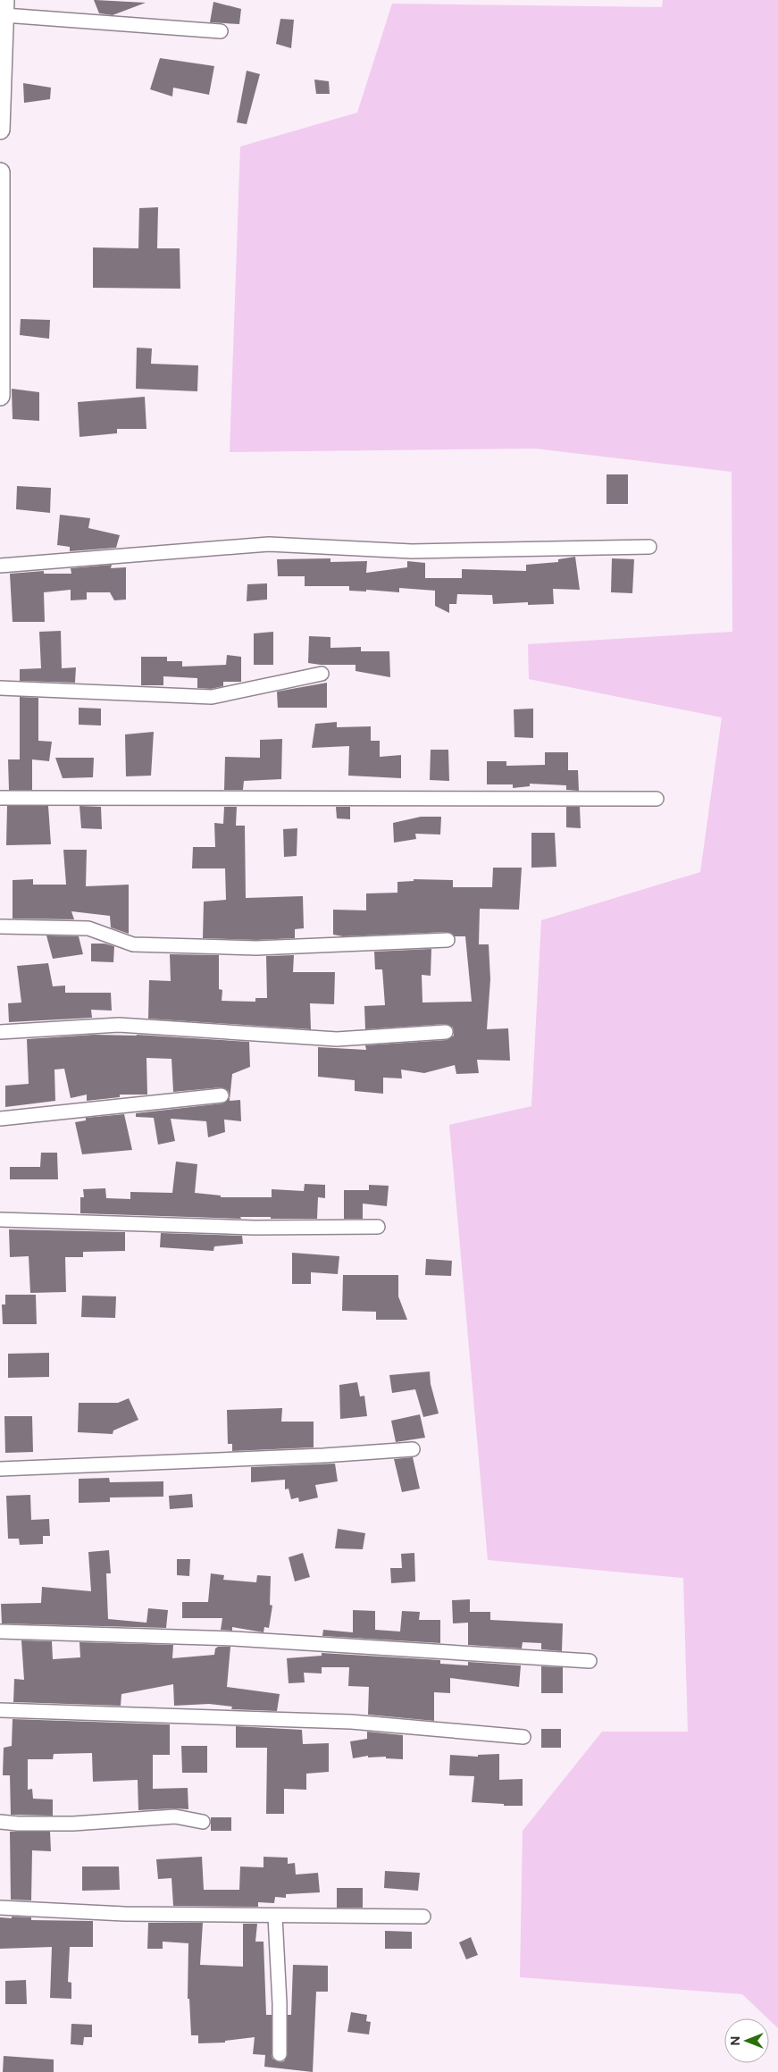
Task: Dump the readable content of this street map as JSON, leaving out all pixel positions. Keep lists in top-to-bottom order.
{
  "north": "left"
}
